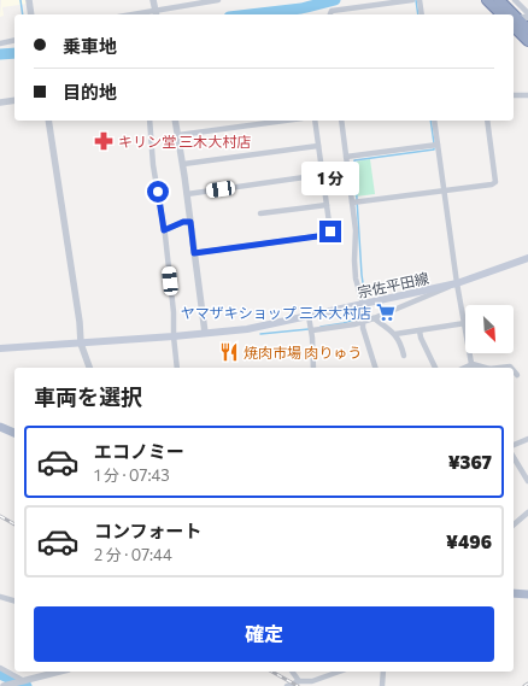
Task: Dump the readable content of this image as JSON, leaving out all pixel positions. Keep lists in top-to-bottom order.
{
  "streets": {
    "main road": ["宗佐平田線"]
  },
  "places": {
    "pharmacy": ["キリン堂 三木大村店"],
    "supermarket": ["ヤマザキショップ 三木大村店"],
    "restaurant": ["焼肉市場 肉りゅう"]
  },
  "north": "bottom right",
  "page": {
    "banner": ["乗車地", "目的地"],
    "bubble": "1 分",
    "heading": "車両を選択",
    "list": [
      {
        "name": "エコノミー",
        "note": "1 分 · 07:43",
        "value": "¥367"
      },
      {
        "name": "コンフォート",
        "note": "2 分 · 07:44",
        "value": "¥496"
      }
    ],
    "buttons": "確定"
  }
}
